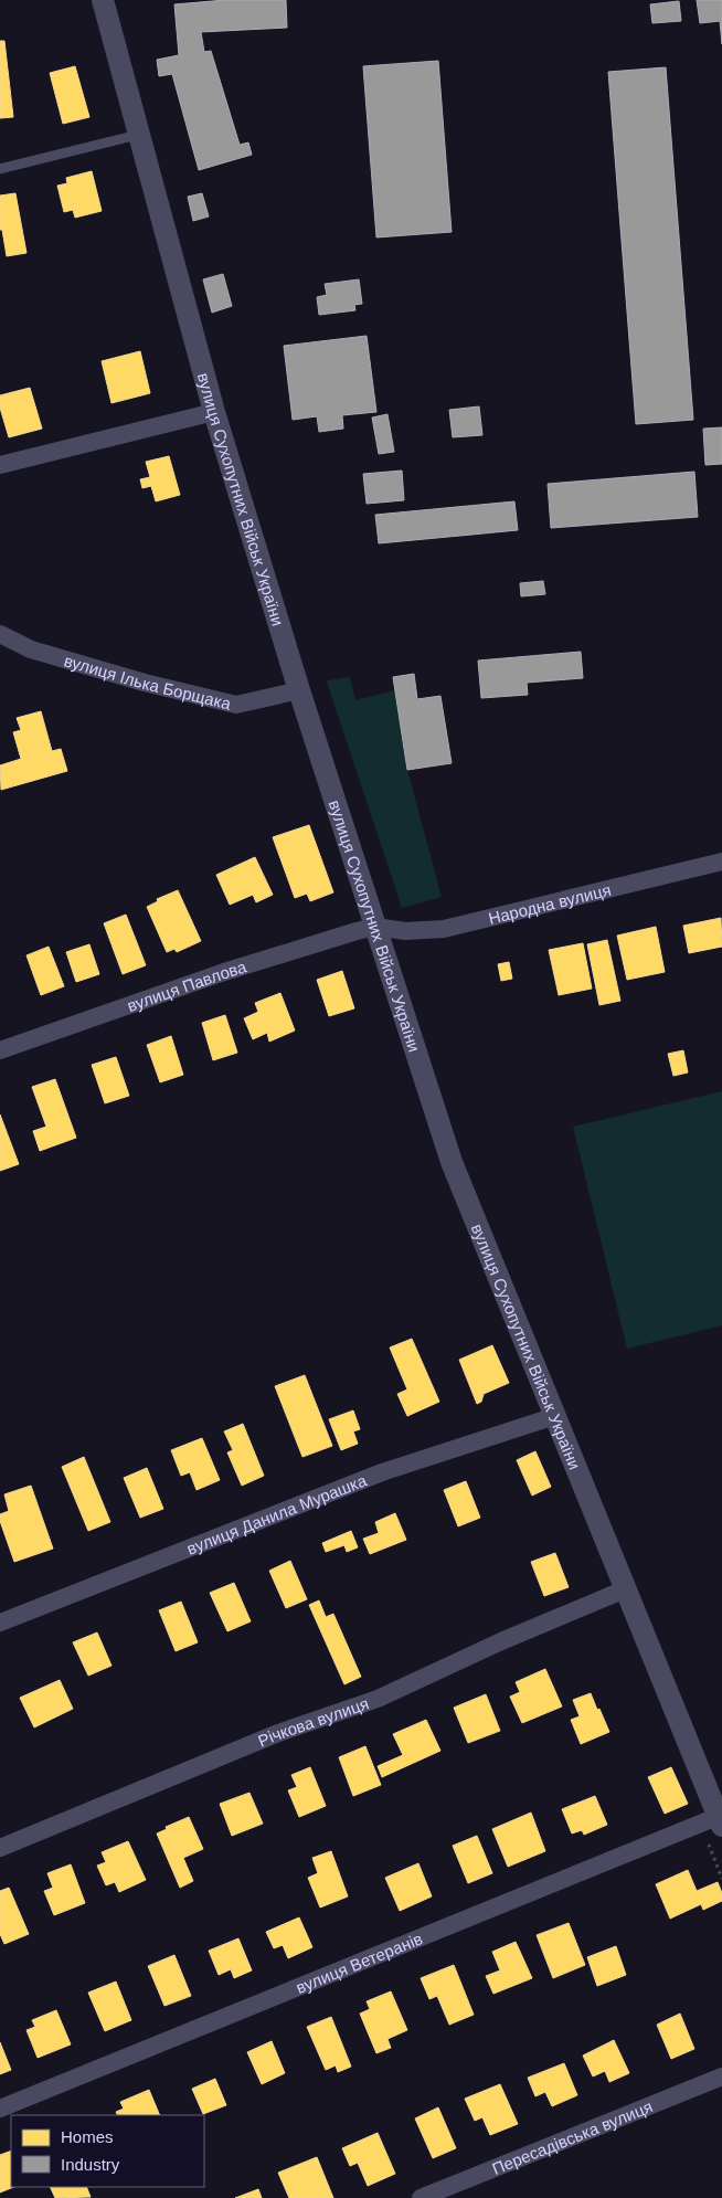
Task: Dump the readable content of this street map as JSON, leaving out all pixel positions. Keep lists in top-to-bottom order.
{
  "streets": {
    "street": [
      "вулиця Сухопутних Військ України",
      "вулиця Ілька Борщака",
      "Народна вулиця",
      "вулиця Павлова",
      "вулиця Данила Мурашка",
      "Річкова вулиця",
      "вулиця Ветеранів",
      "Пересадівська вулиця"
    ]
  },
  "crossings": [
    ["вулиця Сухопутних Військ України", "вулиця Ілька Борщака"],
    ["вулиця Сухопутних Військ України", "Народна вулиця"],
    ["вулиця Сухопутних Військ України", "вулиця Павлова"],
    ["вулиця Сухопутних Військ України", "вулиця Данила Мурашка"],
    ["вулиця Сухопутних Військ України", "Річкова вулиця"],
    ["вулиця Сухопутних Військ України", "вулиця Ветеранів"],
    ["Народна вулиця", "вулиця Павлова"]
  ],
  "legend": ["Homes", "Industry"]
}
